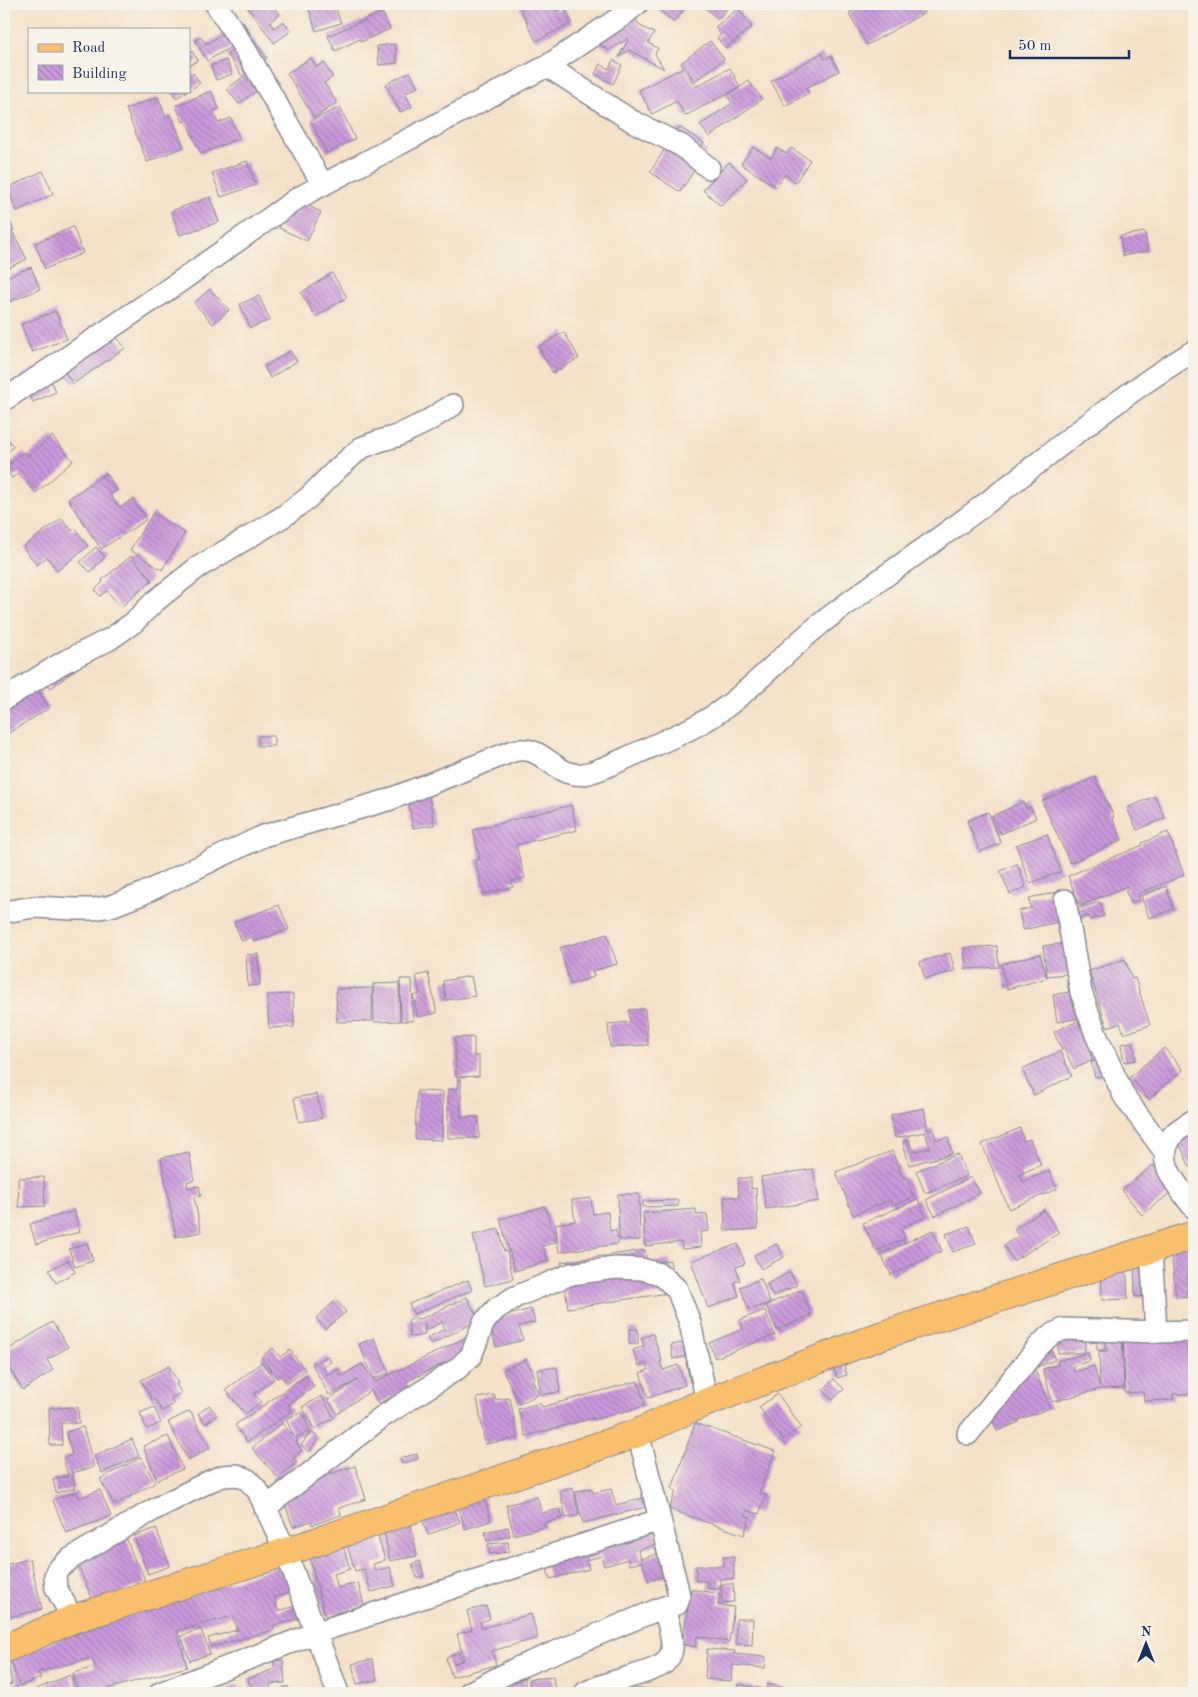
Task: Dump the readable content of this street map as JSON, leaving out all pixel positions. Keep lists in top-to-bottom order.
{
  "legend": ["Road", "Building"],
  "scale_bar": "50 m",
  "north": "top"
}
